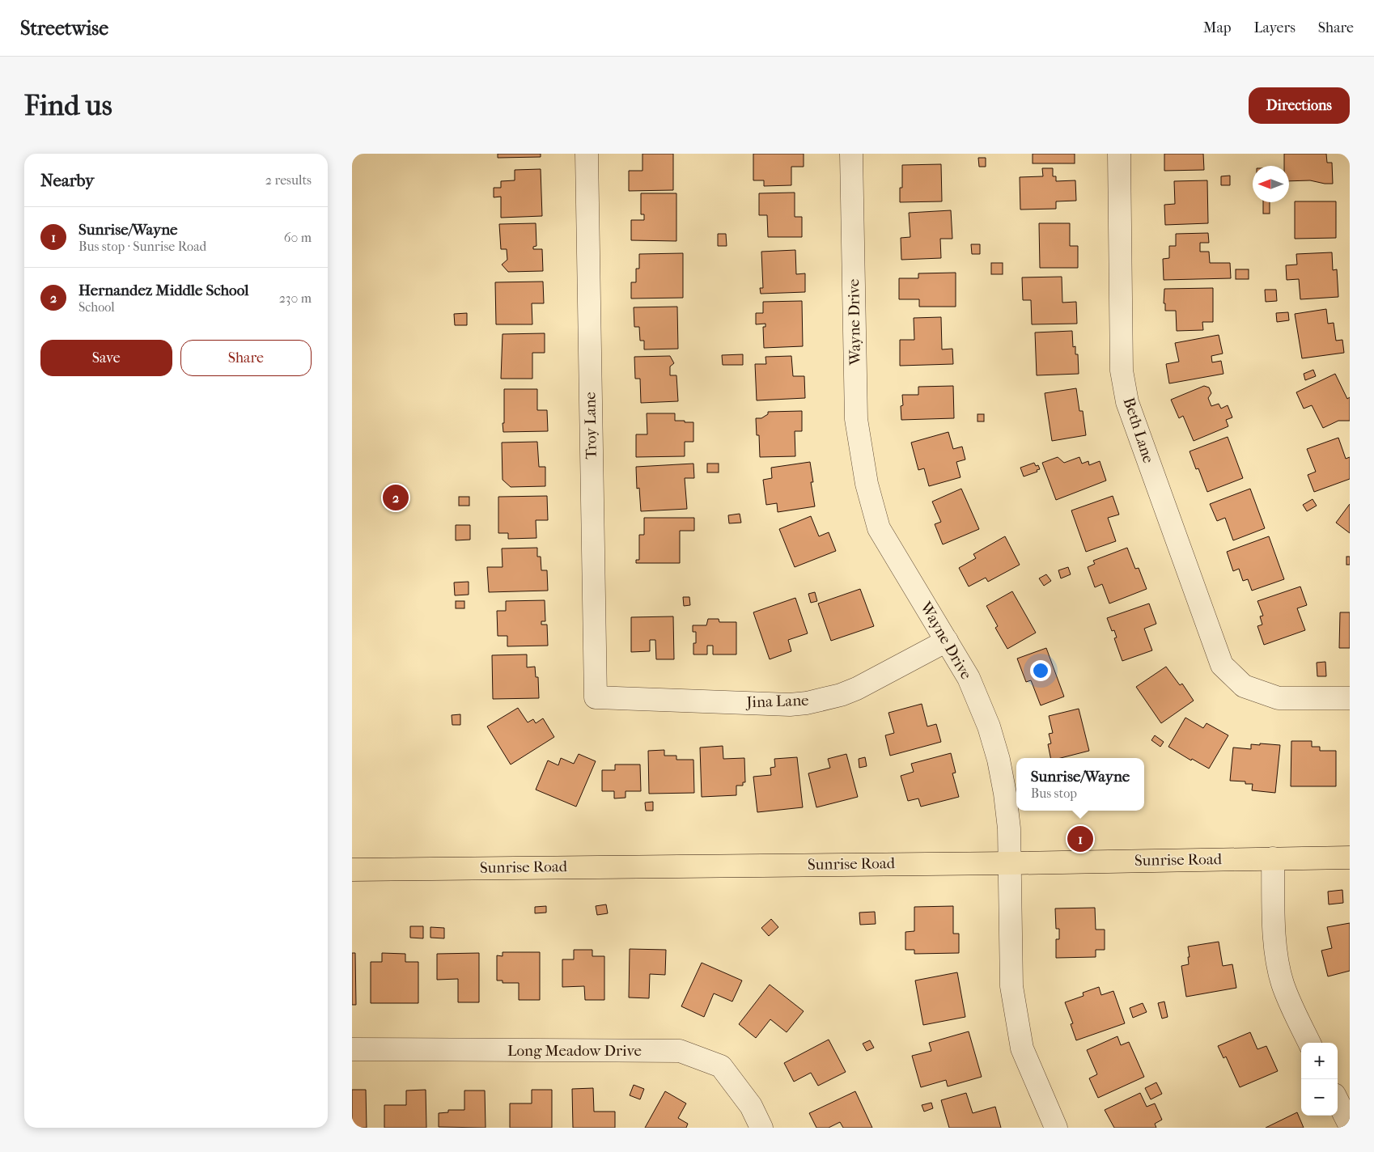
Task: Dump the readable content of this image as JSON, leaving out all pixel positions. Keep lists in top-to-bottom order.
{
  "streets": {
    "main road": ["Sunrise Road"],
    "street": [
      "Wayne Drive",
      "Troy Lane",
      "Beth Lane",
      "Jina Lane",
      "Long Meadow Drive"
    ]
  },
  "crossings": [
    ["Wayne Drive", "Jina Lane"],
    ["Wayne Drive", "Sunrise Road"],
    ["Troy Lane", "Jina Lane"]
  ],
  "north": "left",
  "page": {
    "header": "Streetwise",
    "nav": ["Map", "Layers", "Share"],
    "buttons": [
      "Directions",
      ["Save", "Share"]
    ],
    "title": "Find us",
    "heading": ["Nearby", "2 results"],
    "list": [
      {
        "mark": "1",
        "name": "Sunrise/Wayne",
        "note": "Bus stop · Sunrise Road",
        "value": "60 m"
      },
      {
        "mark": "2",
        "name": "Hernandez Middle School",
        "note": "School",
        "value": "230 m"
      }
    ],
    "pins": ["2", "1"],
    "popup": ["Sunrise/Wayne", "Bus stop"],
    "map_buttons": ["+", "−"]
  }
}
